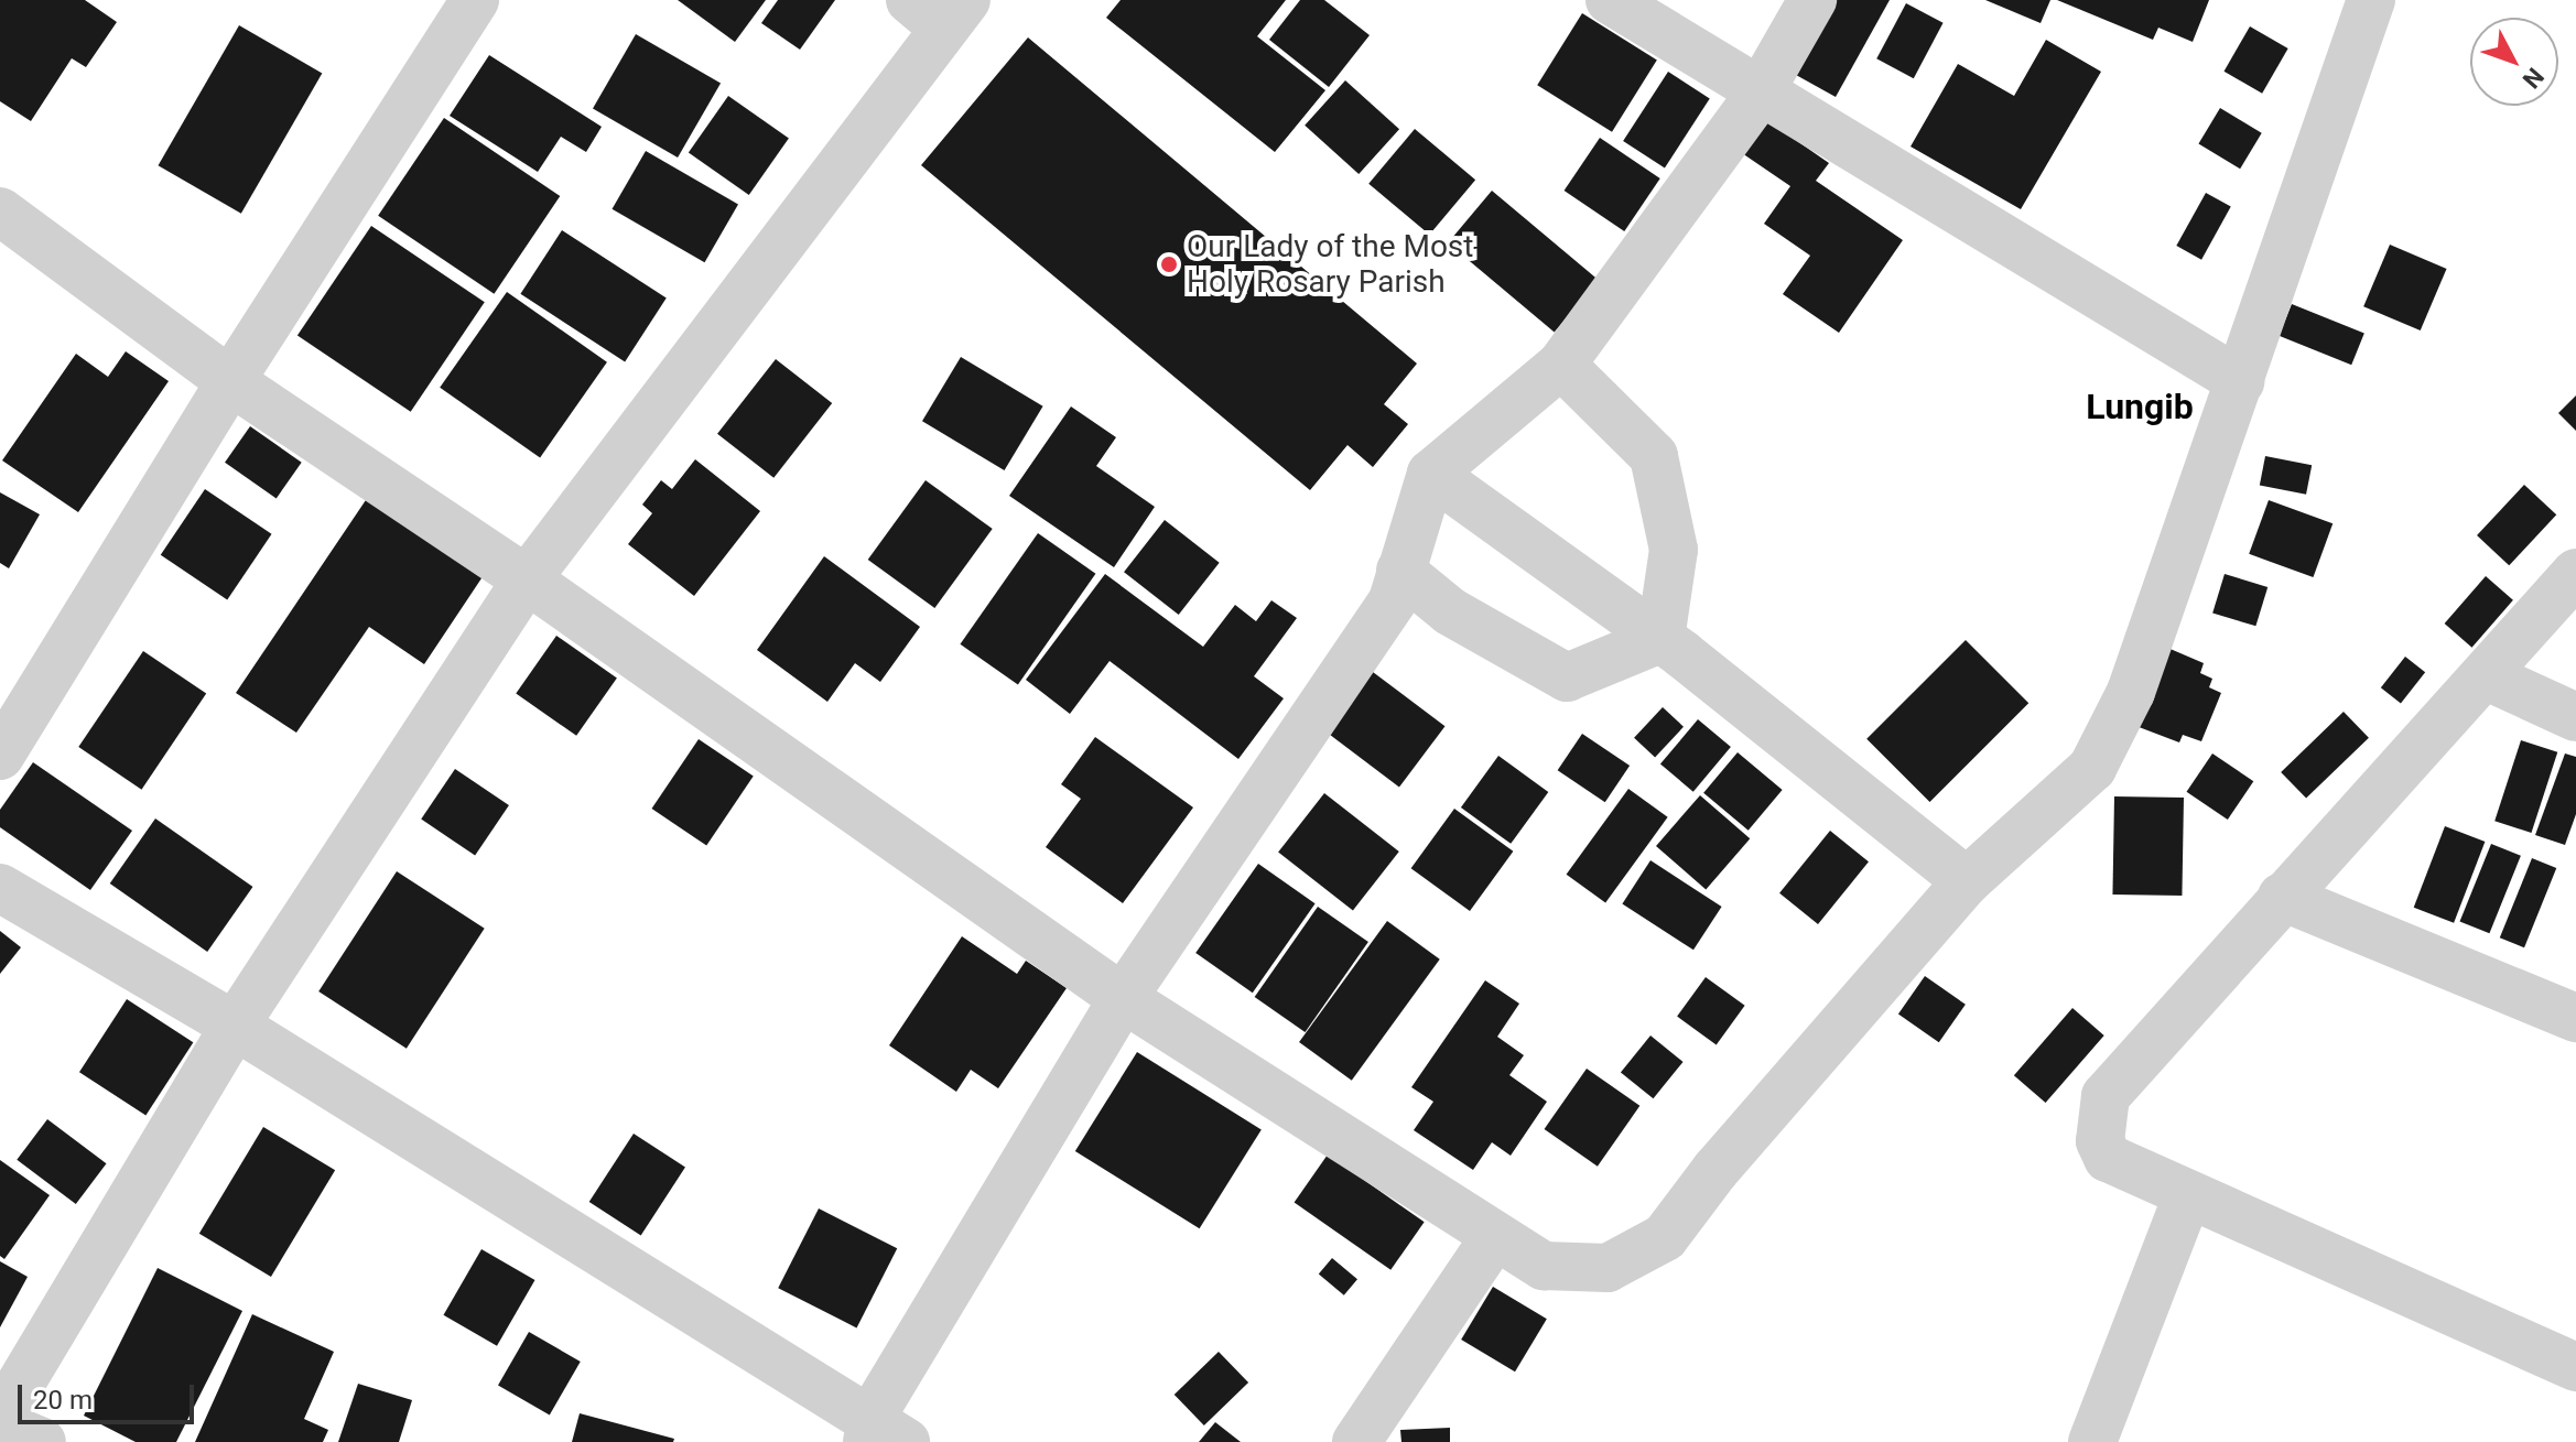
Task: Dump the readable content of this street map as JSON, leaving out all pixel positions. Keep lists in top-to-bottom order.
{
  "districts": ["Lungib"],
  "places": ["Our Lady of the Most Holy Rosary Parish"],
  "scale_bar": "20 m",
  "north": "bottom right"
}
